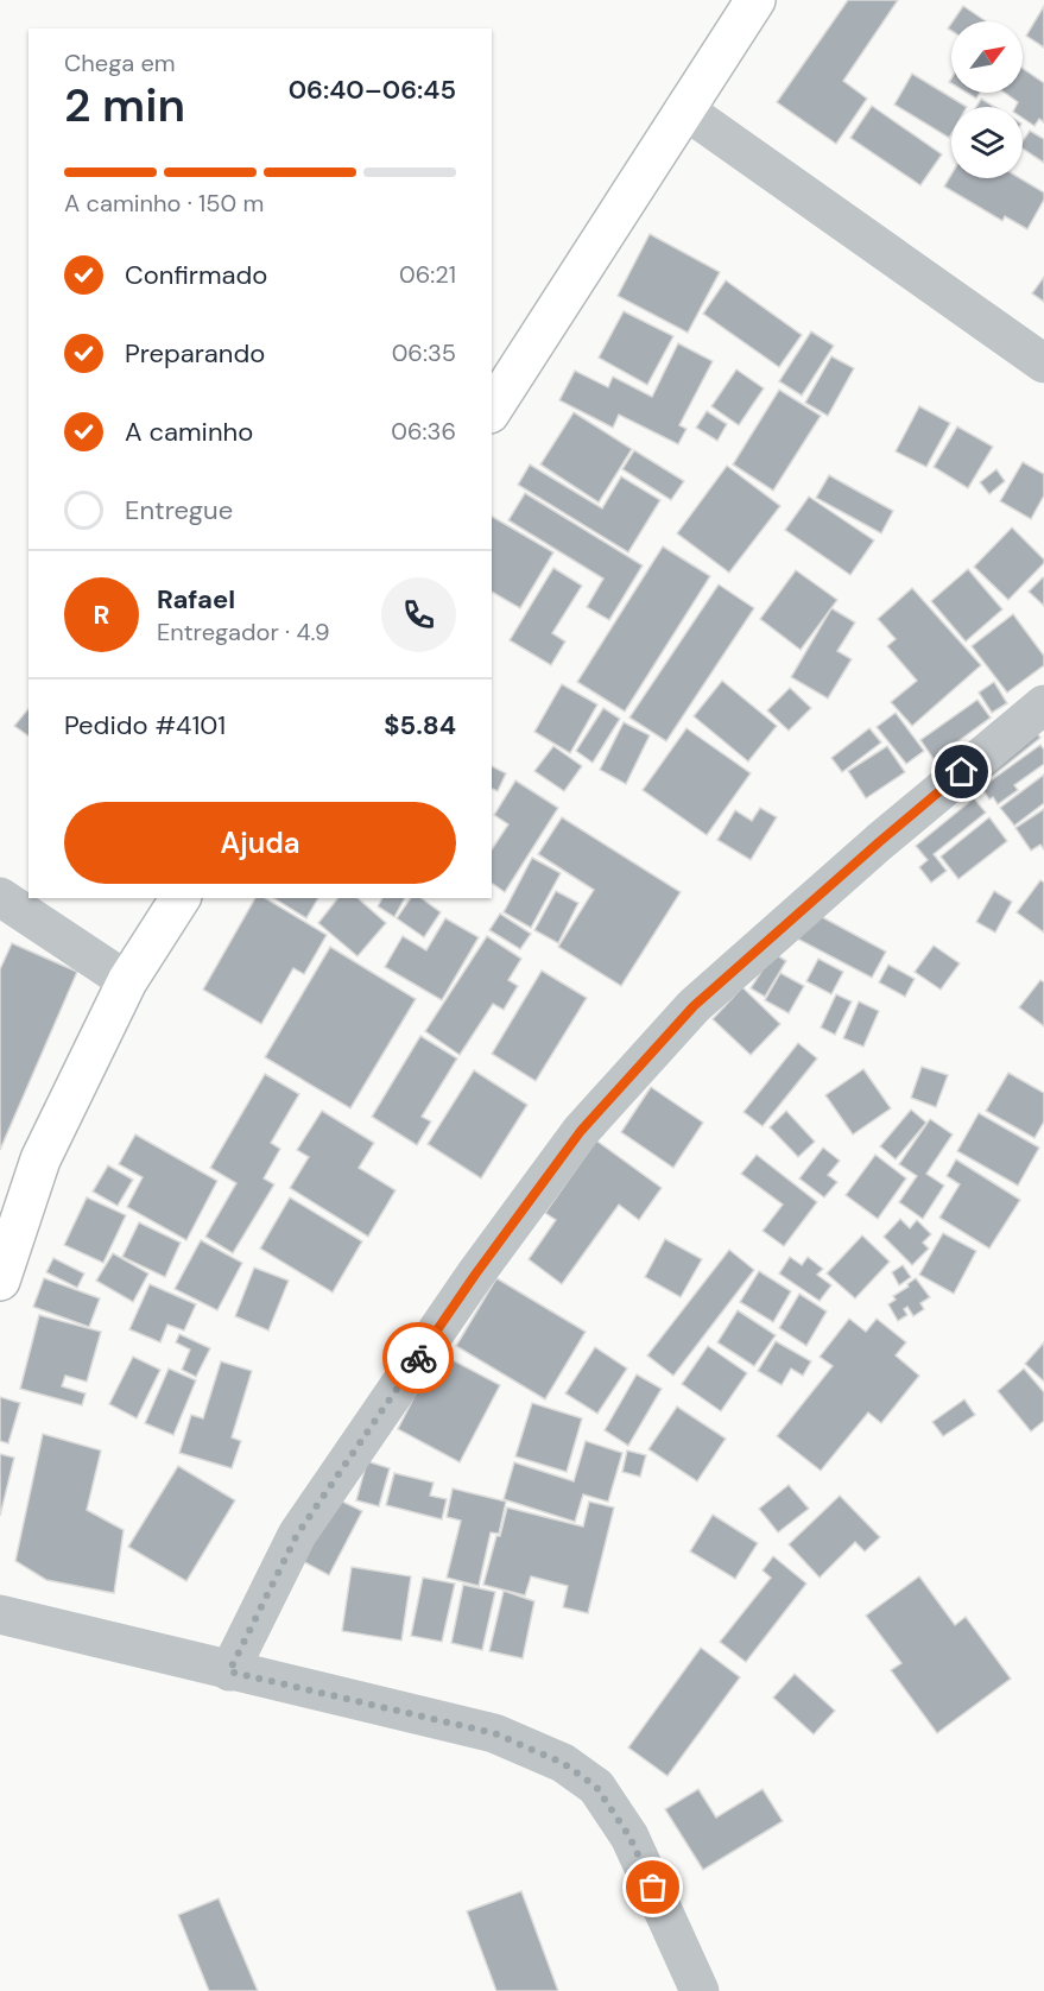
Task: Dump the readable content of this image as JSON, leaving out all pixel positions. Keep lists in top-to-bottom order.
{
  "north": "top right",
  "page": {
    "heading": ["2 min", "Chega em", "06:40–06:45"],
    "panel": [
      "Rafael",
      "Entregador · 4.9",
      "Pedido #4101",
      "$5.84"
    ],
    "bar": "A caminho · 150 m",
    "list": [
      ["Confirmado", "06:21"],
      ["Preparando", "06:35"],
      ["A caminho", "06:36"],
      "Entregue"
    ],
    "round": "R",
    "buttons": "Ajuda"
  }
}
